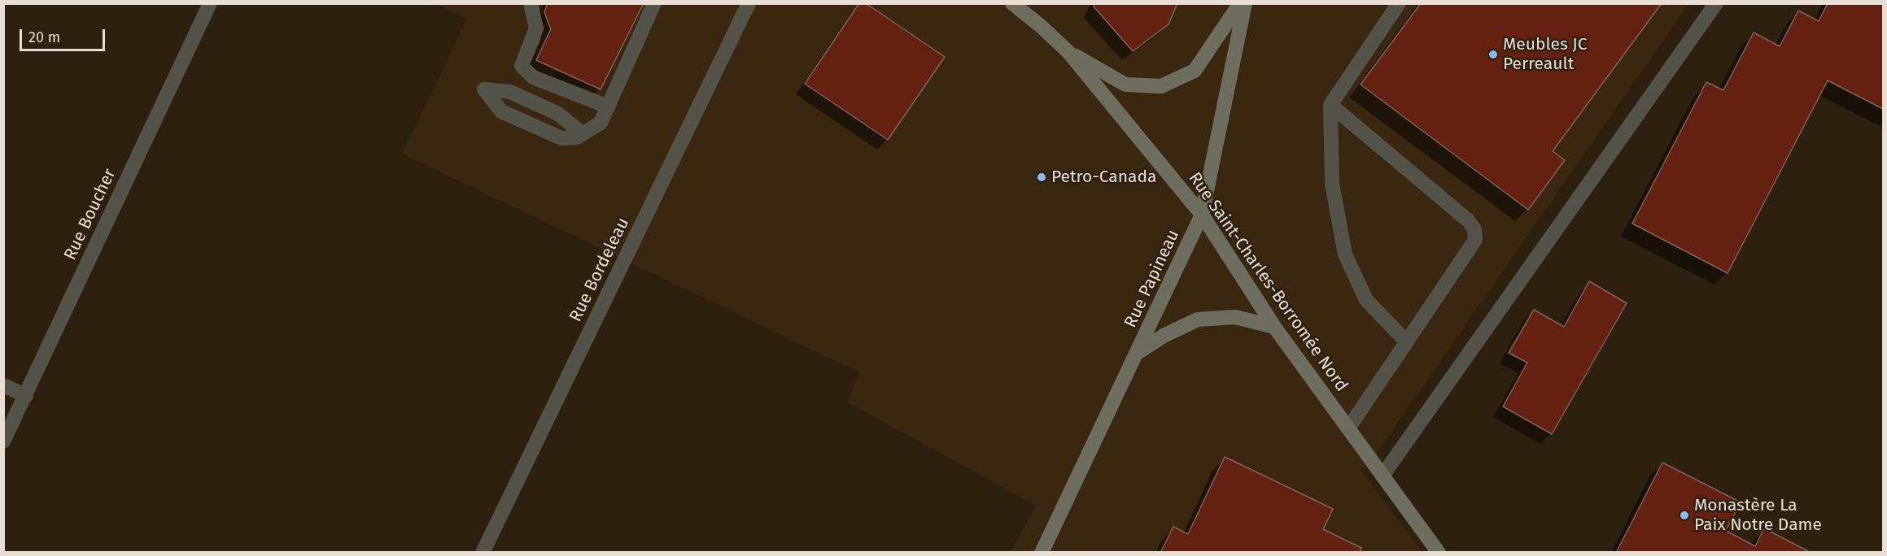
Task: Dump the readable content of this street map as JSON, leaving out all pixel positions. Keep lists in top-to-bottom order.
{
  "streets": {
    "main road": ["Rue Papineau", "Rue Saint-Charles-Borromée Nord"],
    "street": ["Rue Boucher", "Rue Bordeleau"]
  },
  "crossings": [
    ["Rue Papineau", "Rue Saint-Charles-Borromée Nord"]
  ],
  "places": ["Meubles JC Perreault", "Petro-Canada", "Monastère La Paix Notre Dame"],
  "scale_bar": "20 m"
}
